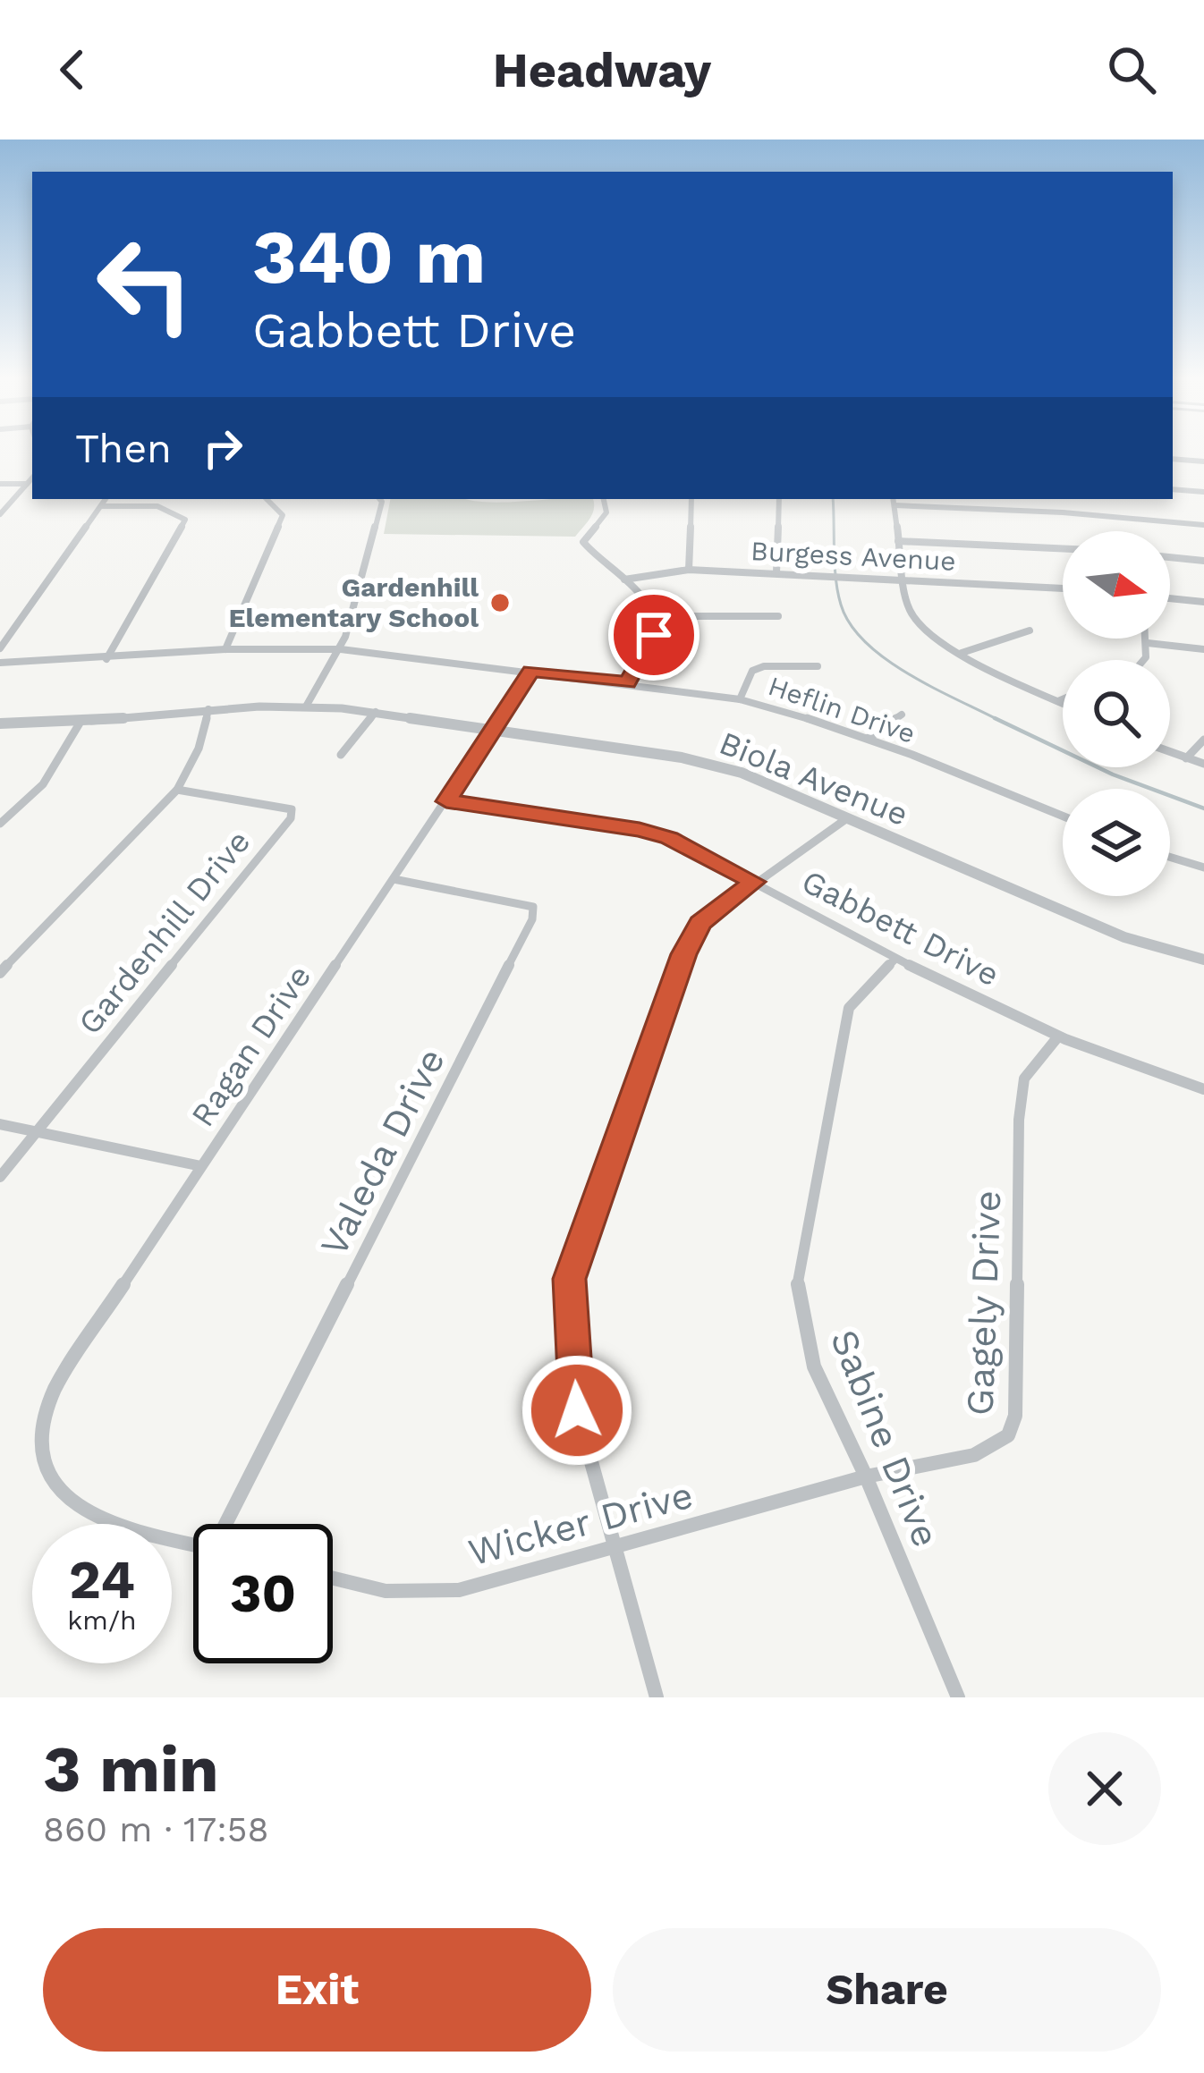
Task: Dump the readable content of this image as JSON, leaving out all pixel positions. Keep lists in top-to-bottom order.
{
  "streets": {
    "street": [
      "Burgess Avenue",
      "Heflin Drive",
      "Biola Avenue",
      "Gabbett Drive",
      "Gardenhill Drive",
      "Ragan Drive",
      "Valeda Drive",
      "Gagely Drive",
      "Sabine Drive",
      "Wicker Drive"
    ]
  },
  "crossings": [
    ["Heflin Drive", "Ragan Drive"],
    ["Biola Avenue", "Ragan Drive"],
    ["Gabbett Drive", "Ragan Drive"],
    ["Gabbett Drive", "Gagely Drive"],
    ["Gabbett Drive", "Sabine Drive"],
    ["Ragan Drive", "Valeda Drive"],
    ["Gagely Drive", "Sabine Drive"],
    ["Gagely Drive", "Wicker Drive"],
    ["Sabine Drive", "Wicker Drive"]
  ],
  "places": ["Gardenhill Elementary School"],
  "north": "right",
  "page": {
    "header": "Headway",
    "turn": ["340 m", "Gabbett Drive"],
    "then": "Then",
    "speed": "24 km/h",
    "limit": "30",
    "heading": ["3 min", "860 m · 17:58"],
    "buttons": ["Exit", "Share"]
  }
}
